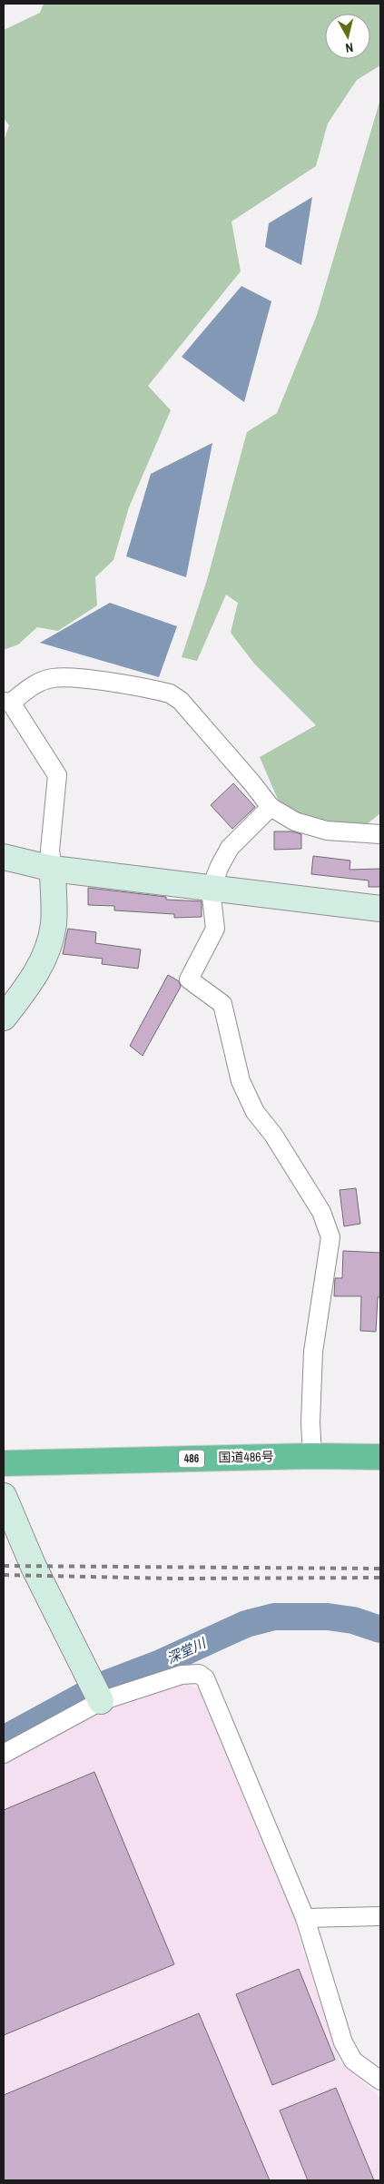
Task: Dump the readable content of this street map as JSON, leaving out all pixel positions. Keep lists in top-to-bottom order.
{
  "streets": {
    "highway": ["国道486号", "486"]
  },
  "water": ["深堂川"],
  "north": "bottom"
}
